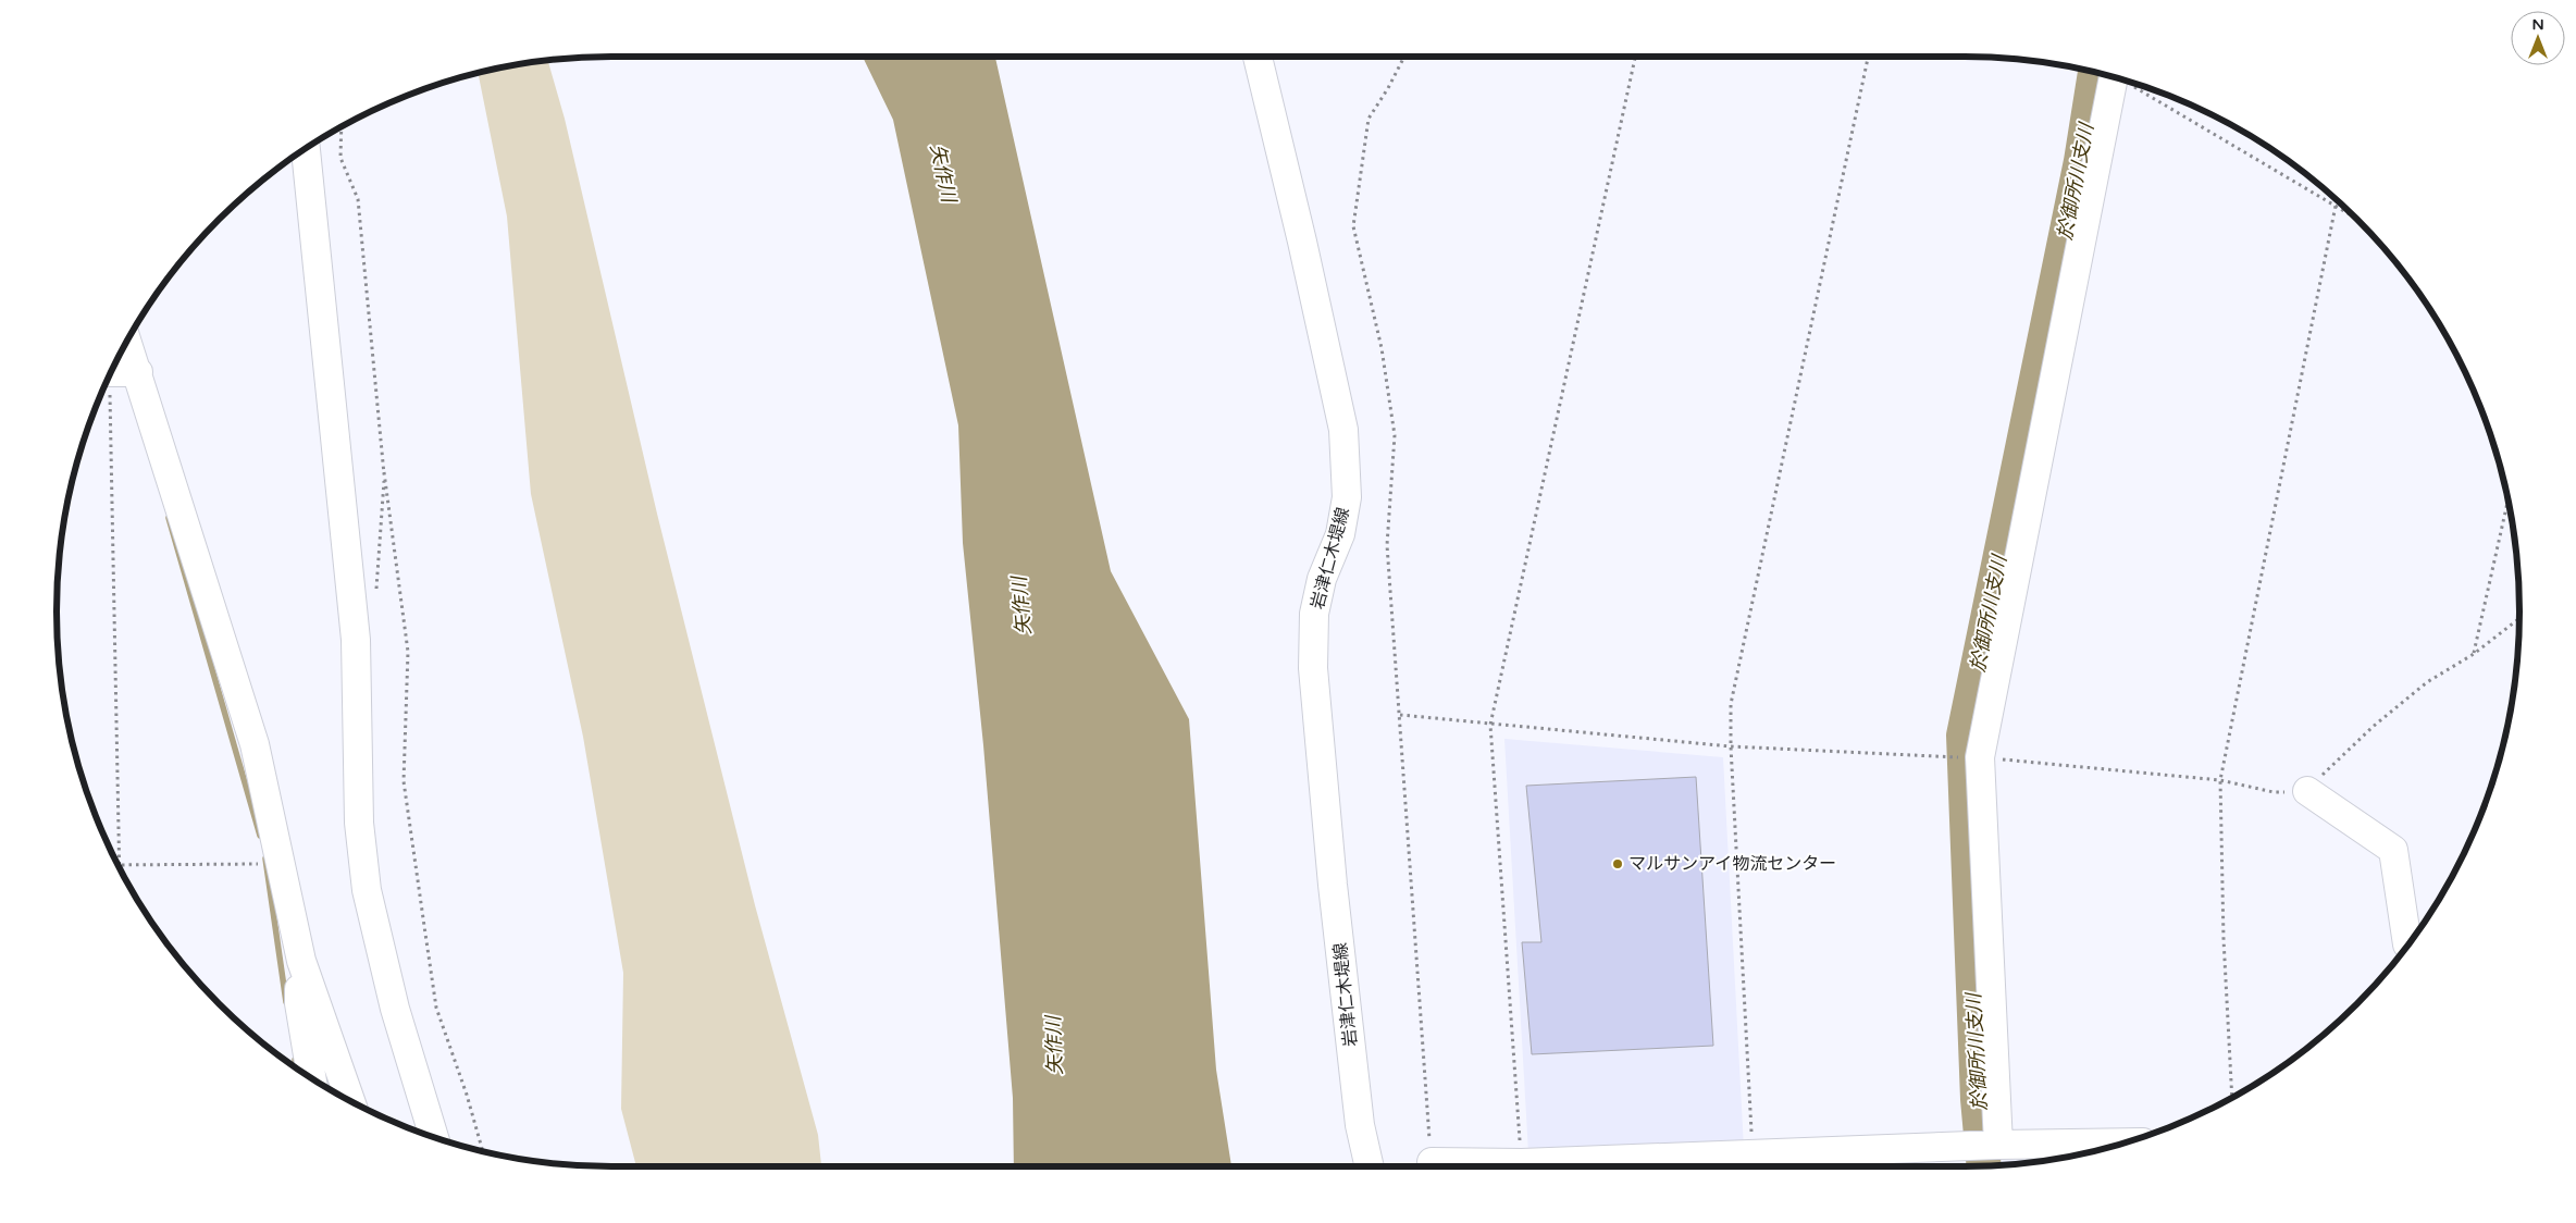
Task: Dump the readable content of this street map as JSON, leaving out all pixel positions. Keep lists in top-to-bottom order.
{
  "streets": {
    "street": ["岩津仁木堤線"]
  },
  "water": ["矢作川", "於御所川支川"],
  "places": ["マルサンアイ物流センター"],
  "north": "top"
}
